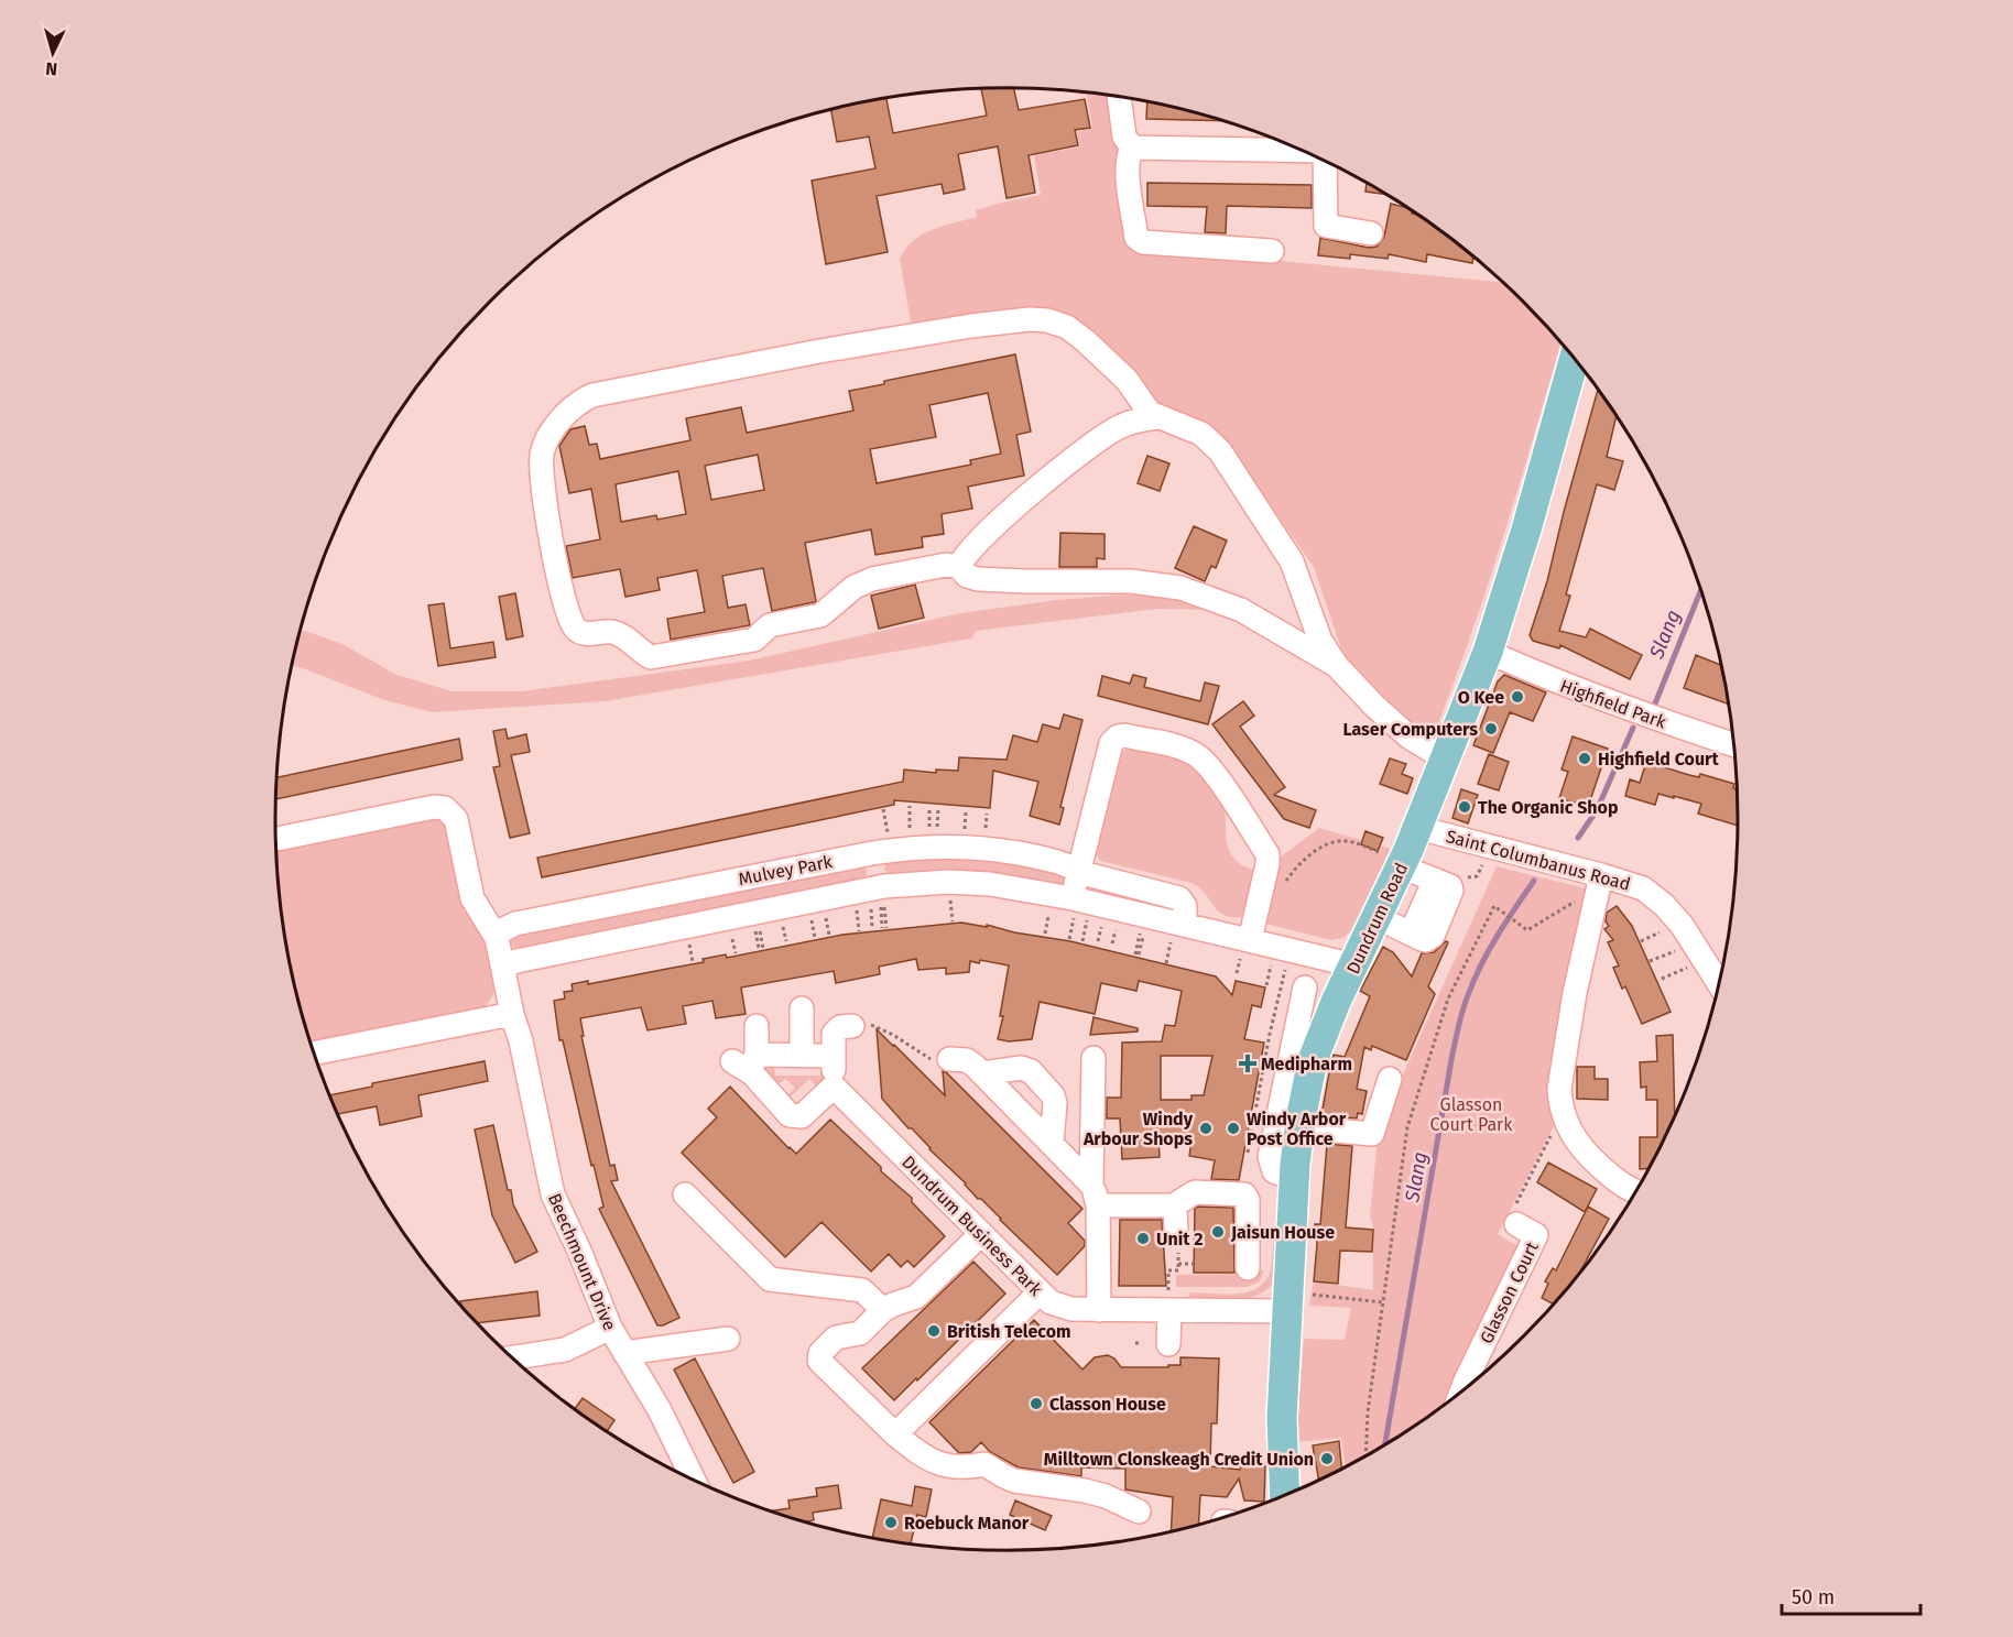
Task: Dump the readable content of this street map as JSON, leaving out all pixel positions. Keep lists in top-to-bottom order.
{
  "streets": {
    "main road": ["Dundrum Road"],
    "street": [
      "Highfield Park",
      "Saint Columbanus Road",
      "Mulvey Park",
      "Dundrum Business Park",
      "Beechmount Drive",
      "Glasson Court"
    ]
  },
  "crossings": [
    ["Highfield Park", "Dundrum Road"],
    ["Saint Columbanus Road", "Dundrum Road"],
    ["Mulvey Park", "Dundrum Road"],
    ["Dundrum Road", "Dundrum Business Park"]
  ],
  "water": ["Slang"],
  "parks": ["Glasson Court Park"],
  "places": {
    "other": [
      "O Kee",
      "Laser Computers",
      "Highfield Court",
      "The Organic Shop",
      "Windy Arbour Shops",
      "Windy Arbor Post Office",
      "Jaisun House",
      "Unit 2",
      "British Telecom",
      "Classon House",
      "Milltown Clonskeagh Credit Union",
      "Roebuck Manor"
    ],
    "health": ["Medipharm"]
  },
  "scale_bar": "50 m",
  "north": "bottom"
}
